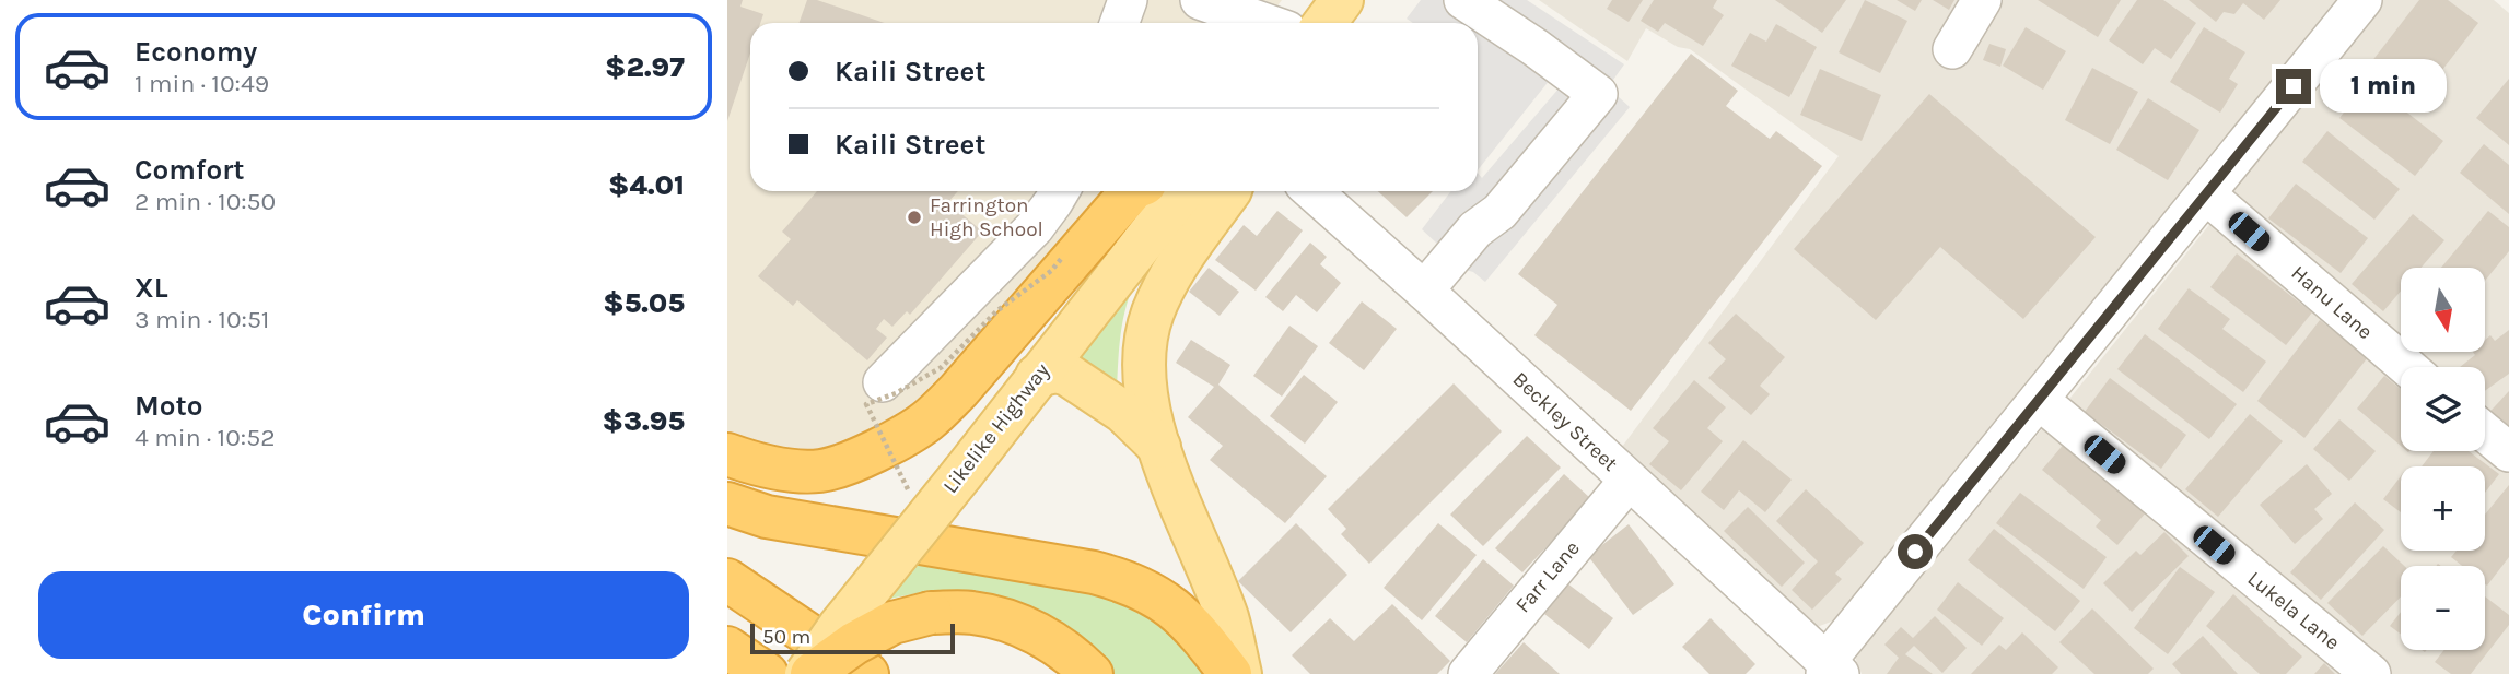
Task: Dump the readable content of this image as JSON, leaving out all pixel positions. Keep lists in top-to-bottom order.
{
  "streets": {
    "main road": ["Likelike Highway"],
    "street": [
      "Hanu Lane",
      "Beckley Street",
      "Farr Lane",
      "Lukela Lane"
    ]
  },
  "crossings": [
    ["Beckley Street", "Farr Lane"]
  ],
  "places": ["Farrington High School"],
  "scale_bar": "50 m",
  "north": "bottom",
  "page": {
    "list": [
      {
        "name": "Economy",
        "note": "1 min · 10:49",
        "value": "$2.97"
      },
      {
        "name": "Comfort",
        "note": "2 min · 10:50",
        "value": "$4.01"
      },
      {
        "name": "XL",
        "note": "3 min · 10:51",
        "value": "$5.05"
      },
      {
        "name": "Moto",
        "note": "4 min · 10:52",
        "value": "$3.95"
      }
    ],
    "banner": ["Kaili Street", "Kaili Street"],
    "bubble": "1 min",
    "map_buttons": ["+", "−"],
    "buttons": "Confirm",
    "scale": "50 m"
  }
}
